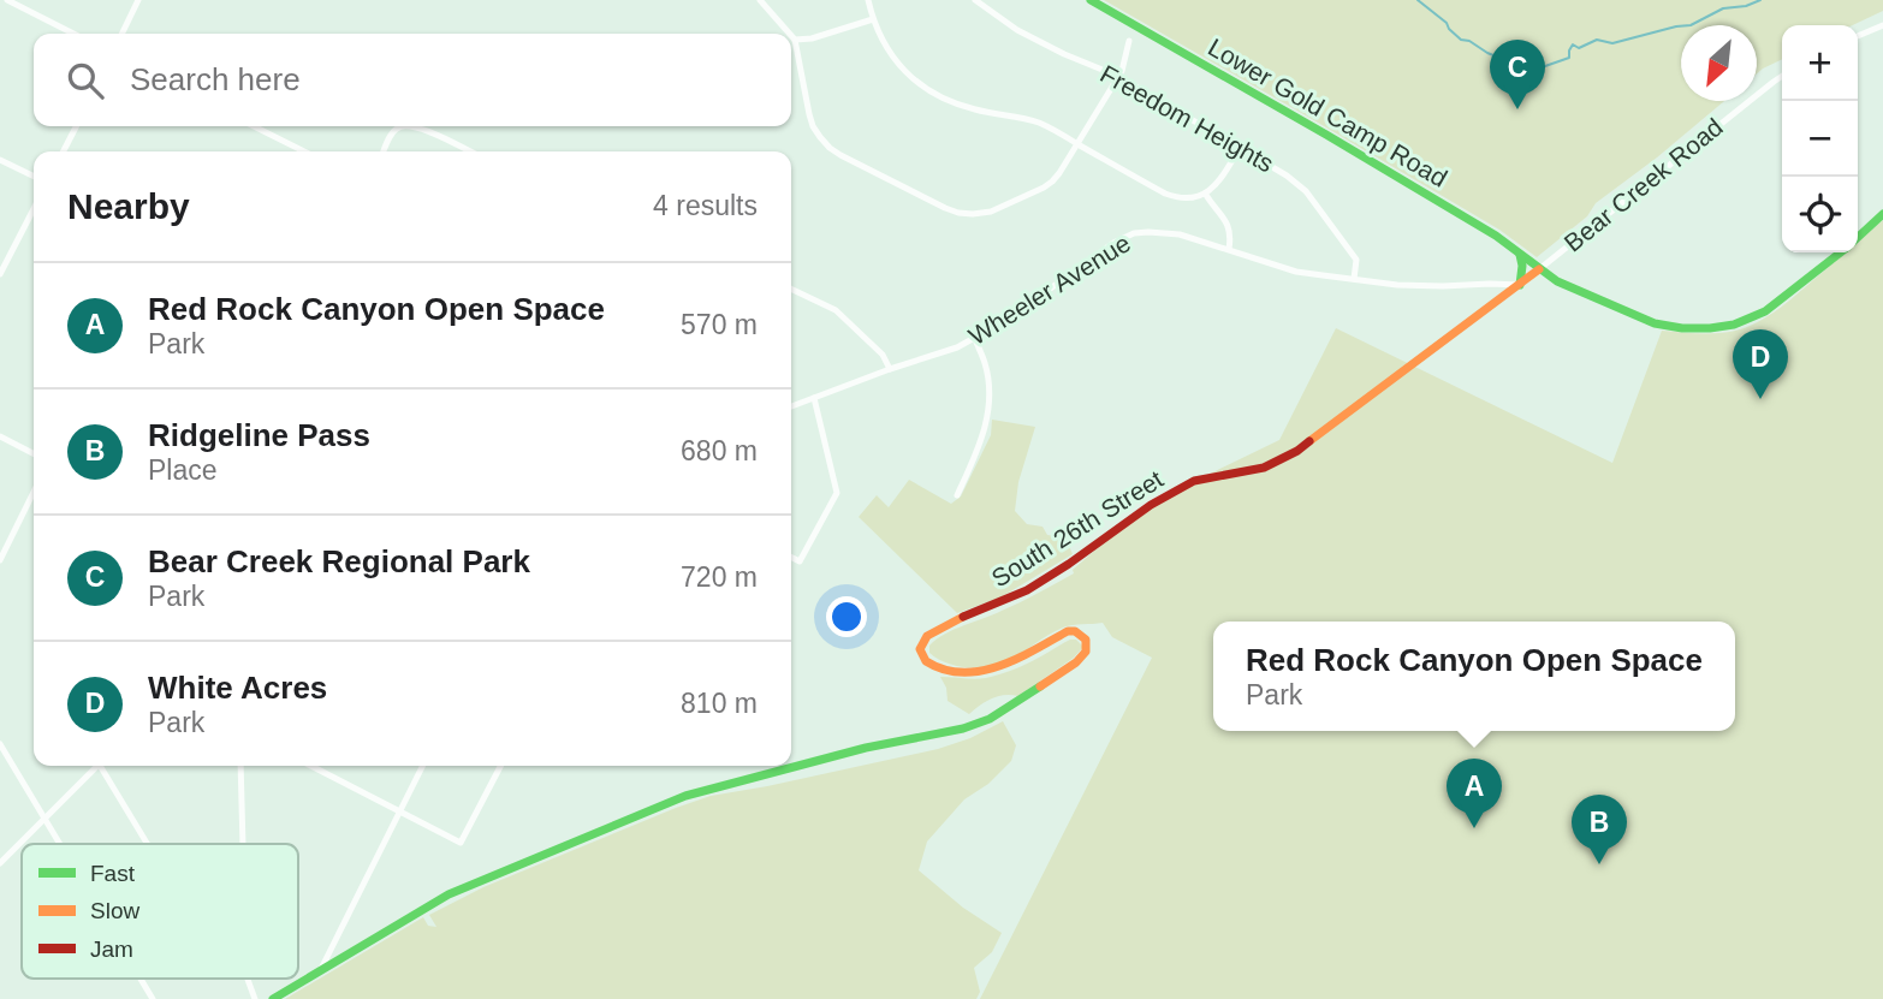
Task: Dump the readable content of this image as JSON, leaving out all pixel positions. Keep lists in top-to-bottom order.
{
  "streets": {
    "street": [
      "Lower Gold Camp Road",
      "Freedom Heights",
      "Bear Creek Road",
      "Wheeler Avenue",
      "South 26th Street"
    ]
  },
  "crossings": [
    ["Lower Gold Camp Road", "Bear Creek Road"],
    ["Lower Gold Camp Road", "South 26th Street"],
    ["Freedom Heights", "Wheeler Avenue"],
    ["Bear Creek Road", "South 26th Street"],
    ["Wheeler Avenue", "South 26th Street"]
  ],
  "legend": ["Fast", "Slow", "Jam"],
  "north": "bottom left",
  "page": {
    "map_buttons": ["+", "−"],
    "search": "Search here",
    "pins": [
      "C",
      "D",
      "A",
      "B"
    ],
    "heading": ["Nearby", "4 results"],
    "list": [
      {
        "mark": "A",
        "name": "Red Rock Canyon Open Space",
        "note": "Park",
        "value": "570 m"
      },
      {
        "mark": "B",
        "name": "Ridgeline Pass",
        "note": "Place",
        "value": "680 m"
      },
      {
        "mark": "C",
        "name": "Bear Creek Regional Park",
        "note": "Park",
        "value": "720 m"
      },
      {
        "mark": "D",
        "name": "White Acres",
        "note": "Park",
        "value": "810 m"
      }
    ],
    "popup": ["Red Rock Canyon Open Space", "Park"]
  }
}
